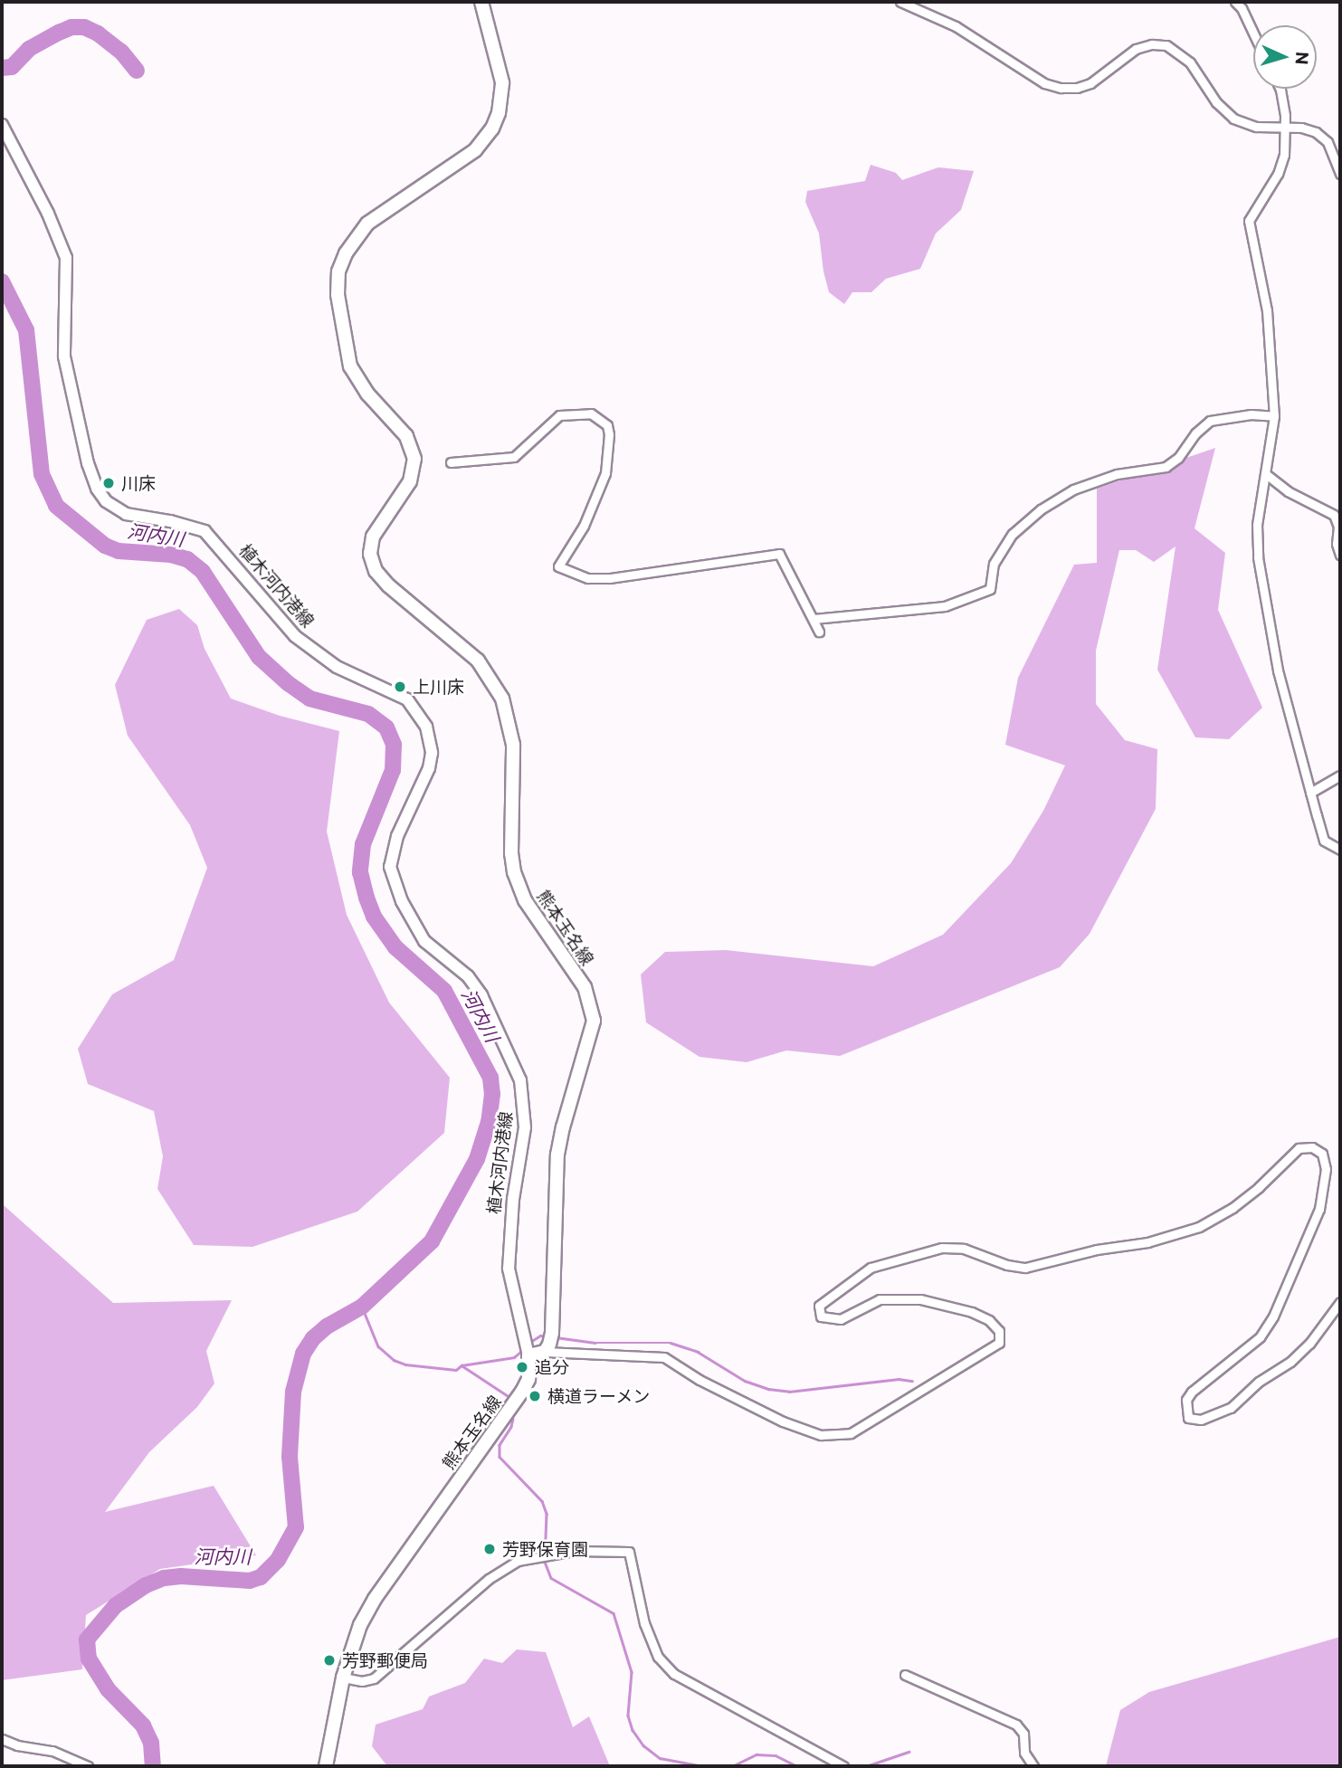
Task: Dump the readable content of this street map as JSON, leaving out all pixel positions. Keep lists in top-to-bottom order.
{
  "streets": {
    "main road": ["植木河内港線", "熊本玉名線"]
  },
  "crossings": [
    ["植木河内港線", "熊本玉名線"]
  ],
  "water": ["河内川"],
  "places": [
    "川床",
    "上川床",
    "追分",
    "横道ラーメン",
    "芳野保育園",
    "芳野郵便局"
  ],
  "north": "right"
}
